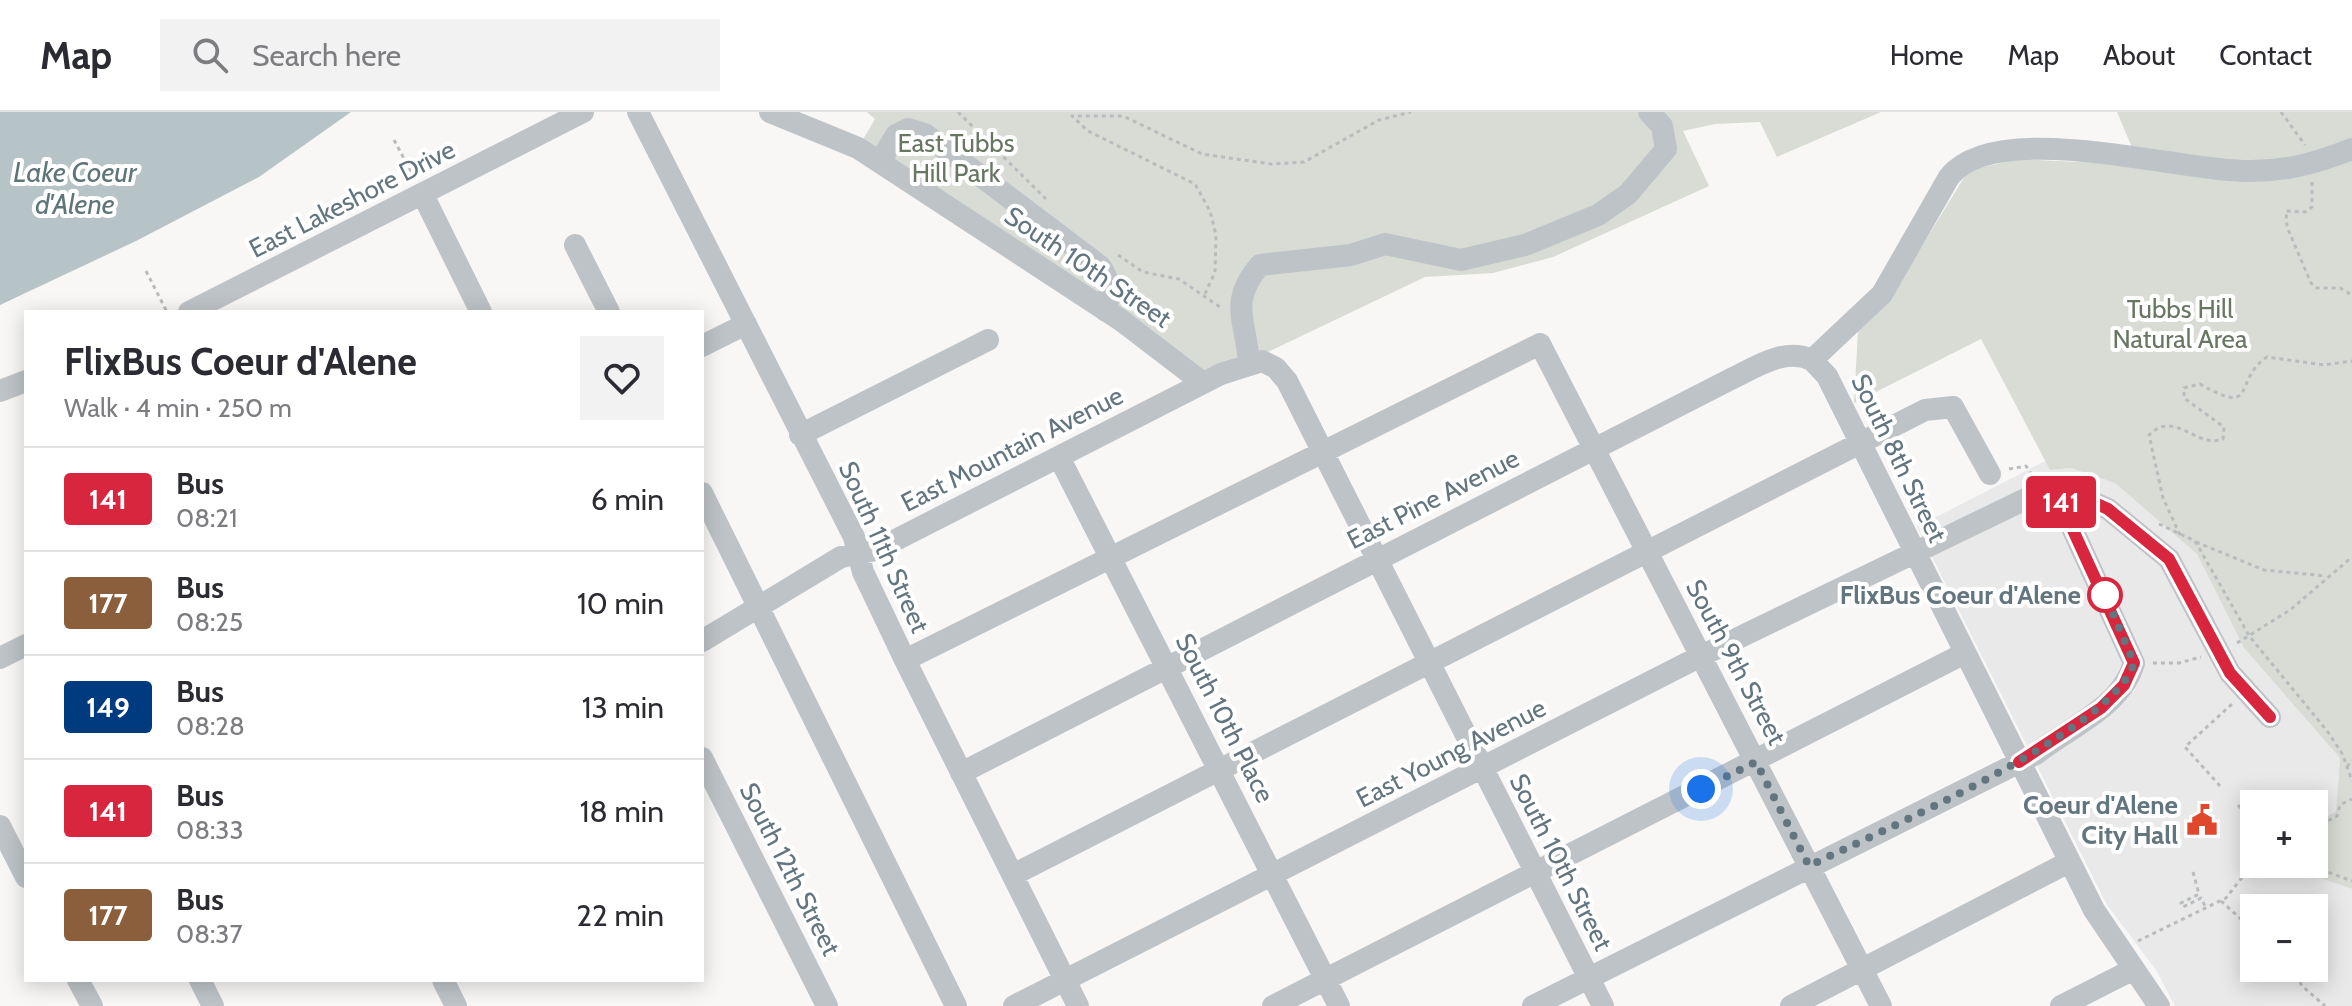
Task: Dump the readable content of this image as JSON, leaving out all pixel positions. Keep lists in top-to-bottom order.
{
  "streets": {
    "street": [
      "East Lakeshore Drive",
      "South 10th Street",
      "East Mountain Avenue",
      "South 8th Street",
      "East Pine Avenue",
      "South 11th Street",
      "South 9th Street",
      "South 10th Place",
      "East Young Avenue",
      "South 12th Street"
    ]
  },
  "crossings": [
    ["South 10th Street", "East Mountain Avenue"],
    ["South 10th Street", "East Pine Avenue"],
    ["South 10th Street", "South 9th Street"],
    ["South 10th Street", "East Young Avenue"],
    ["East Mountain Avenue", "South 11th Street"],
    ["East Mountain Avenue", "South 10th Place"],
    ["South 8th Street", "East Pine Avenue"],
    ["South 8th Street", "East Young Avenue"],
    ["East Pine Avenue", "South 11th Street"],
    ["East Pine Avenue", "South 9th Street"],
    ["East Pine Avenue", "South 10th Place"],
    ["South 11th Street", "East Young Avenue"],
    ["South 9th Street", "East Young Avenue"],
    ["South 10th Place", "East Young Avenue"]
  ],
  "water": ["Lake Coeur d'Alene"],
  "parks": ["East Tubbs Hill Park", "Tubbs Hill Natural Area"],
  "places": {
    "other": ["FlixBus Coeur d'Alene"],
    "public building": ["Coeur d'Alene City Hall"]
  },
  "lines": ["bus line 141"],
  "page": {
    "header": "Map",
    "search": "Search here",
    "nav": [
      "Home",
      "Map",
      "About",
      "Contact"
    ],
    "on_map": "141",
    "heading": ["FlixBus Coeur d'Alene", "Walk · 4 min · 250 m"],
    "list": [
      {
        "mark": "141",
        "name": "Bus",
        "note": "08:21",
        "value": "6 min"
      },
      {
        "mark": "177",
        "name": "Bus",
        "note": "08:25",
        "value": "10 min"
      },
      {
        "mark": "149",
        "name": "Bus",
        "note": "08:28",
        "value": "13 min"
      },
      {
        "mark": "141",
        "name": "Bus",
        "note": "08:33",
        "value": "18 min"
      },
      {
        "mark": "177",
        "name": "Bus",
        "note": "08:37",
        "value": "22 min"
      }
    ],
    "map_buttons": ["+", "−"]
  }
}
